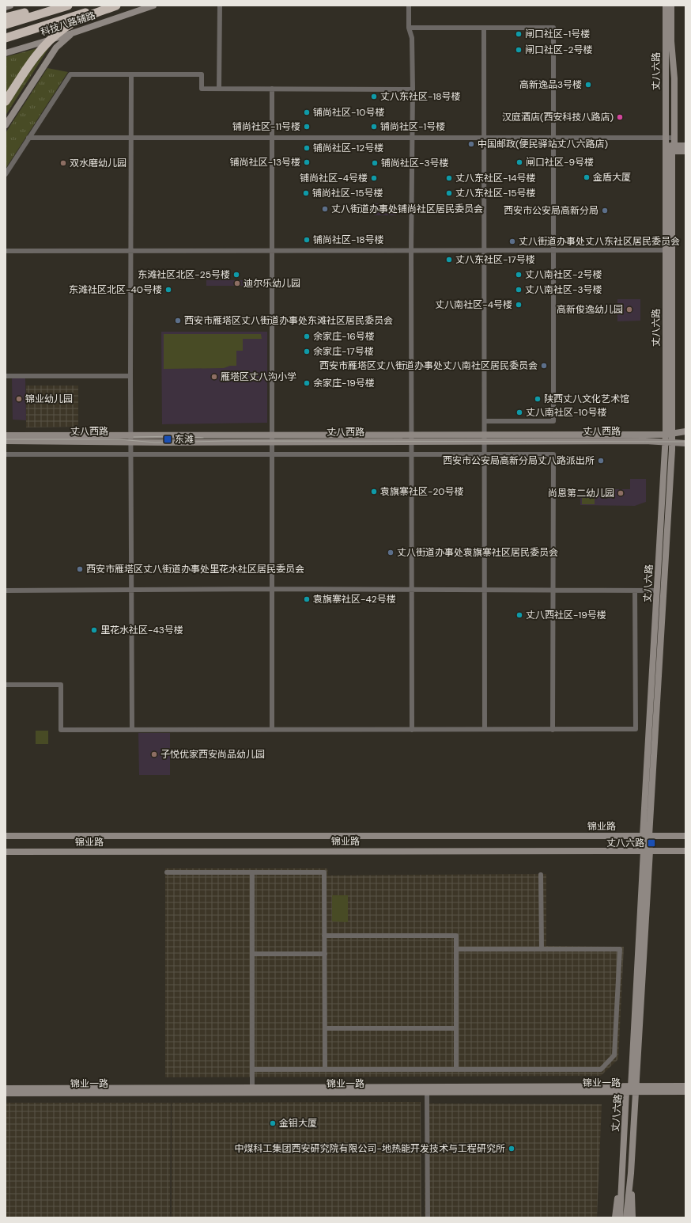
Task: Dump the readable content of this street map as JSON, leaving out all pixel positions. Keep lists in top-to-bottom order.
{
  "streets": {
    "main road": [
      "科技八路辅路",
      "丈八六路",
      "丈八西路",
      "锦业路",
      "锦业一路"
    ]
  },
  "crossings": [
    ["丈八六路", "丈八西路"],
    ["丈八六路", "锦业路"],
    ["丈八六路", "锦业一路"]
  ],
  "places": {
    "other": [
      "闸口社区-1号楼",
      "闸口社区-2号楼",
      "高新逸品3号楼",
      "丈八东社区-18号楼",
      "铺尚社区-10号楼",
      "汉庭酒店(西安科技八路店)",
      "铺尚社区-11号楼",
      "铺尚社区-1号楼",
      "中国邮政(便民驿站丈八六路店)",
      "铺尚社区-12号楼",
      "铺尚社区-13号楼",
      "闸口社区-9号楼",
      "双水磨幼儿园",
      "铺尚社区-3号楼",
      "金盾大厦",
      "铺尚社区-4号楼",
      "丈八东社区-14号楼",
      "铺尚社区-15号楼",
      "丈八东社区-15号楼",
      "丈八街道办事处铺尚社区居民委员会",
      "西安市公安局高新分局",
      "铺尚社区-18号楼",
      "丈八街道办事处丈八东社区居民委员会",
      "丈八东社区-17号楼",
      "东滩社区北区-25号楼",
      "丈八南社区-2号楼",
      "迪尔乐幼儿园",
      "东滩社区北区-40号楼",
      "丈八南社区-3号楼",
      "丈八南社区-4号楼",
      "高新俊逸幼儿园",
      "西安市雁塔区丈八街道办事处东滩社区居民委员会",
      "余家庄-16号楼",
      "余家庄-17号楼",
      "西安市雁塔区丈八街道办事处丈八南社区居民委员会",
      "雁塔区丈八沟小学",
      "余家庄-19号楼",
      "锦业幼儿园",
      "陕西丈八文化艺术馆",
      "丈八南社区-10号楼",
      "西安市公安局高新分局丈八路派出所",
      "袁旗寨社区-20号楼",
      "尚恩第二幼儿园",
      "丈八街道办事处袁旗寨社区居民委员会",
      "西安市雁塔区丈八街道办事处里花水社区居民委员会",
      "袁旗寨社区-42号楼",
      "丈八西社区-19号楼",
      "里花水社区-43号楼",
      "子悦优家西安尚品幼儿园",
      "金钼大厦",
      "中煤科工集团西安研究院有限公司-地热能开发技术与工程研究所"
    ],
    "transit": ["东滩", "丈八六路"]
  }
}
